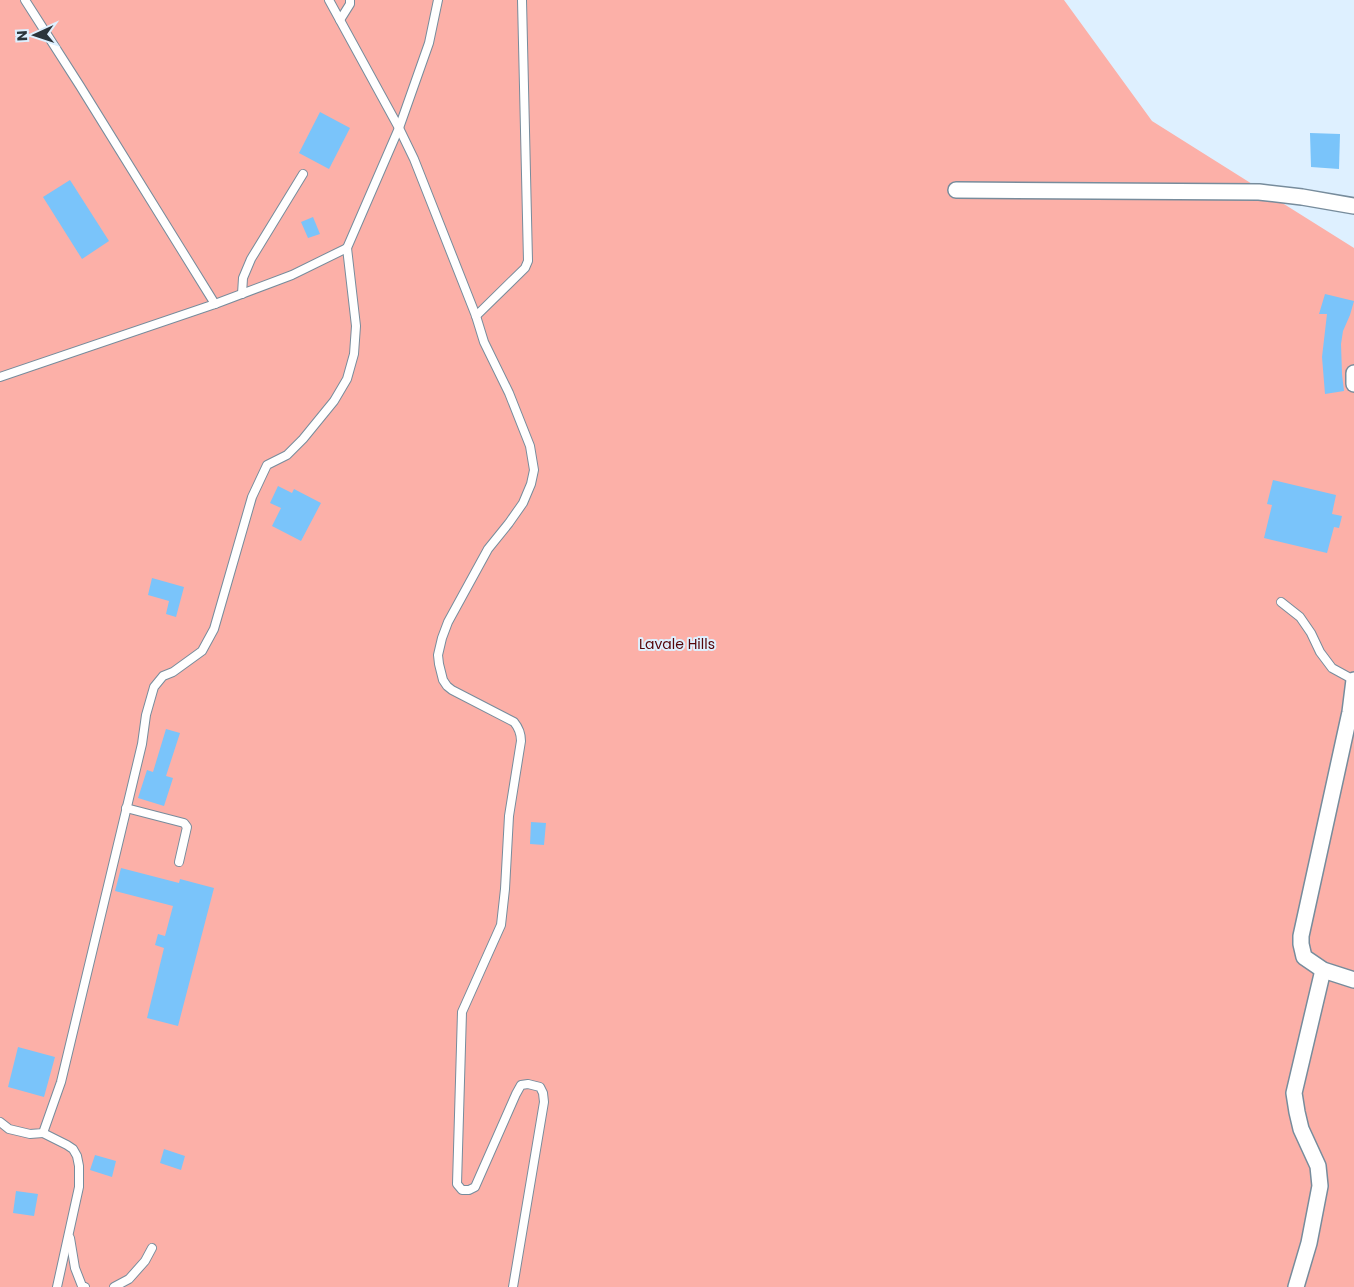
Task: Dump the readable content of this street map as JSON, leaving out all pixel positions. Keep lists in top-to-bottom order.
{
  "parks": ["Lavale Hills"],
  "north": "left"
}
